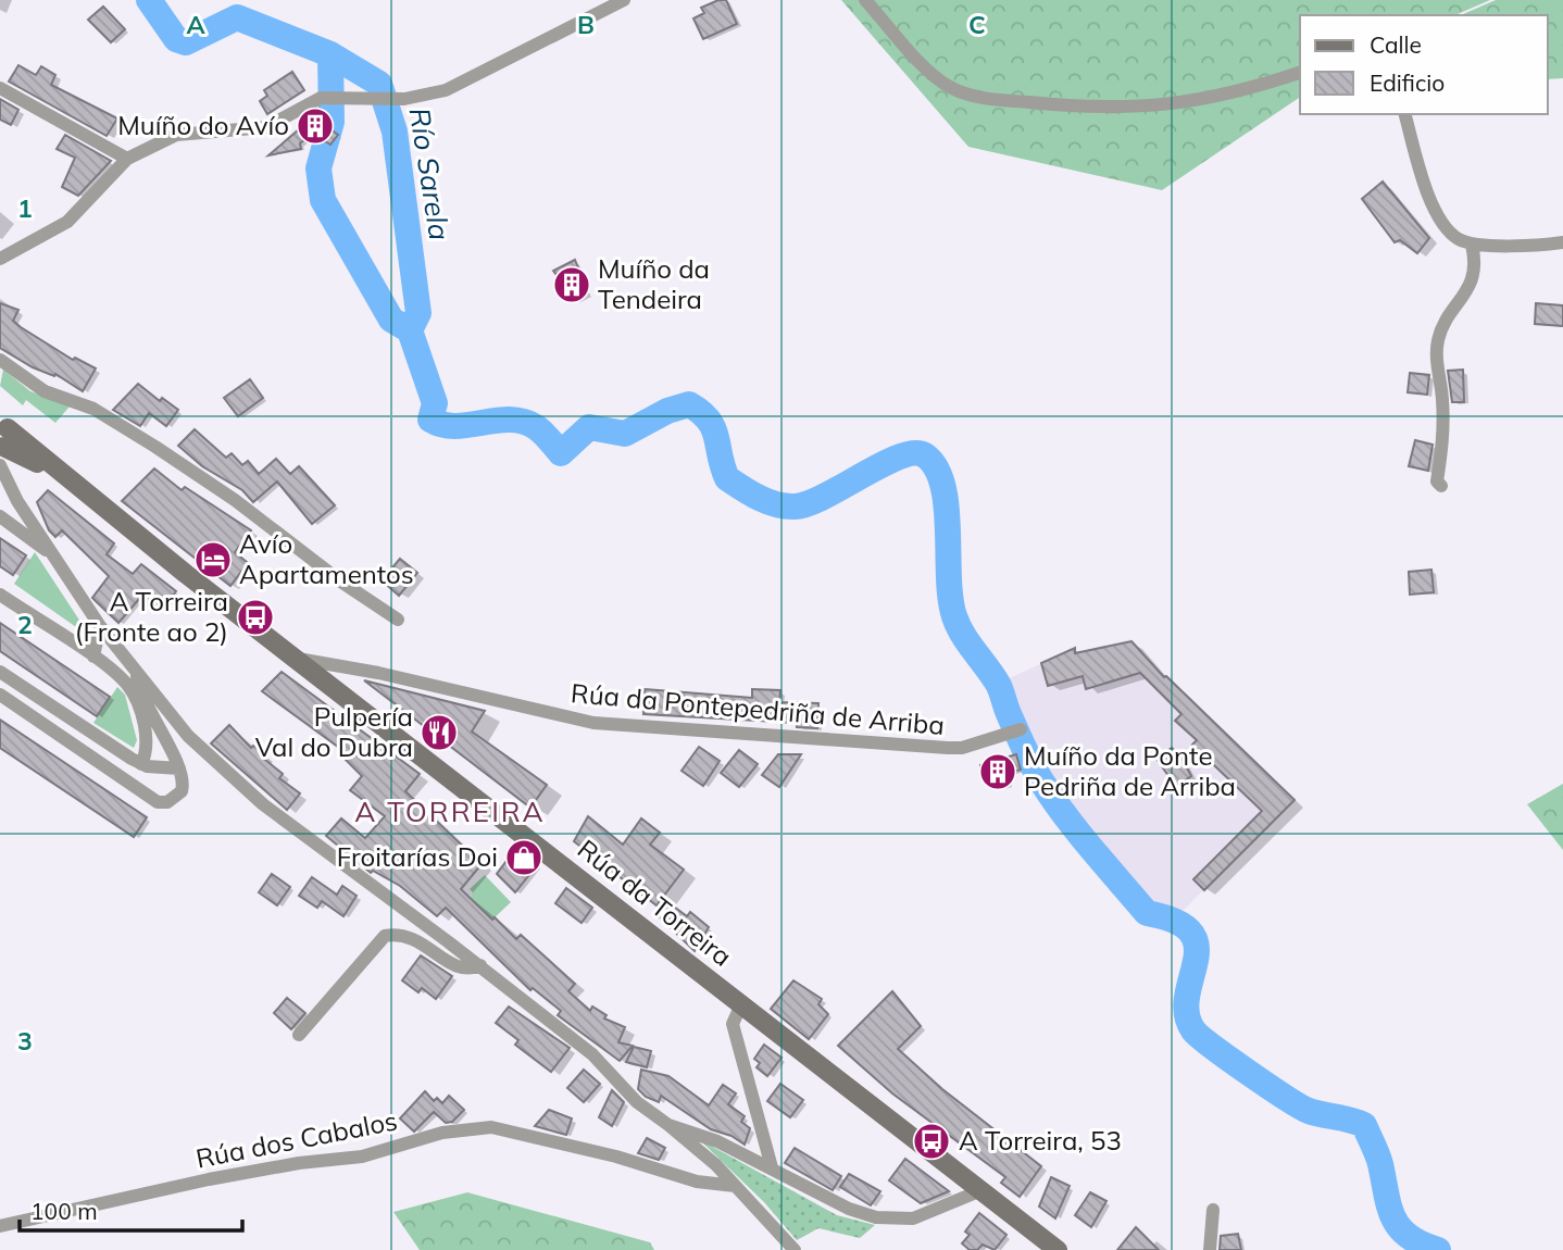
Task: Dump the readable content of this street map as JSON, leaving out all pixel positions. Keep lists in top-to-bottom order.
{
  "streets": {
    "main road": ["Rúa da Torreira"],
    "street": ["Rúa da Pontepedriña de Arriba", "Rúa dos Cabalos"]
  },
  "crossings": [
    ["Rúa da Pontepedriña de Arriba", "Rúa da Torreira"]
  ],
  "districts": ["A TORREIRA"],
  "water": ["Río Sarela"],
  "places": {
    "building": ["Muíño do Avío", "Muíño da Tendeira", "Muíño da Ponte Pedriña de Arriba"],
    "hotel": ["Avío Apartamentos"],
    "bus stop": ["A Torreira (Fronte ao 2)", "A Torreira, 53"],
    "restaurant": ["Pulpería Val do Dubra"],
    "shop": ["Froitarías Doi"]
  },
  "legend": ["Calle", "Edificio"],
  "scale_bar": "100 m",
  "grid": {
    "columns": ["A", "B", "C"],
    "rows": ["1", "2", "3"]
  }
}
